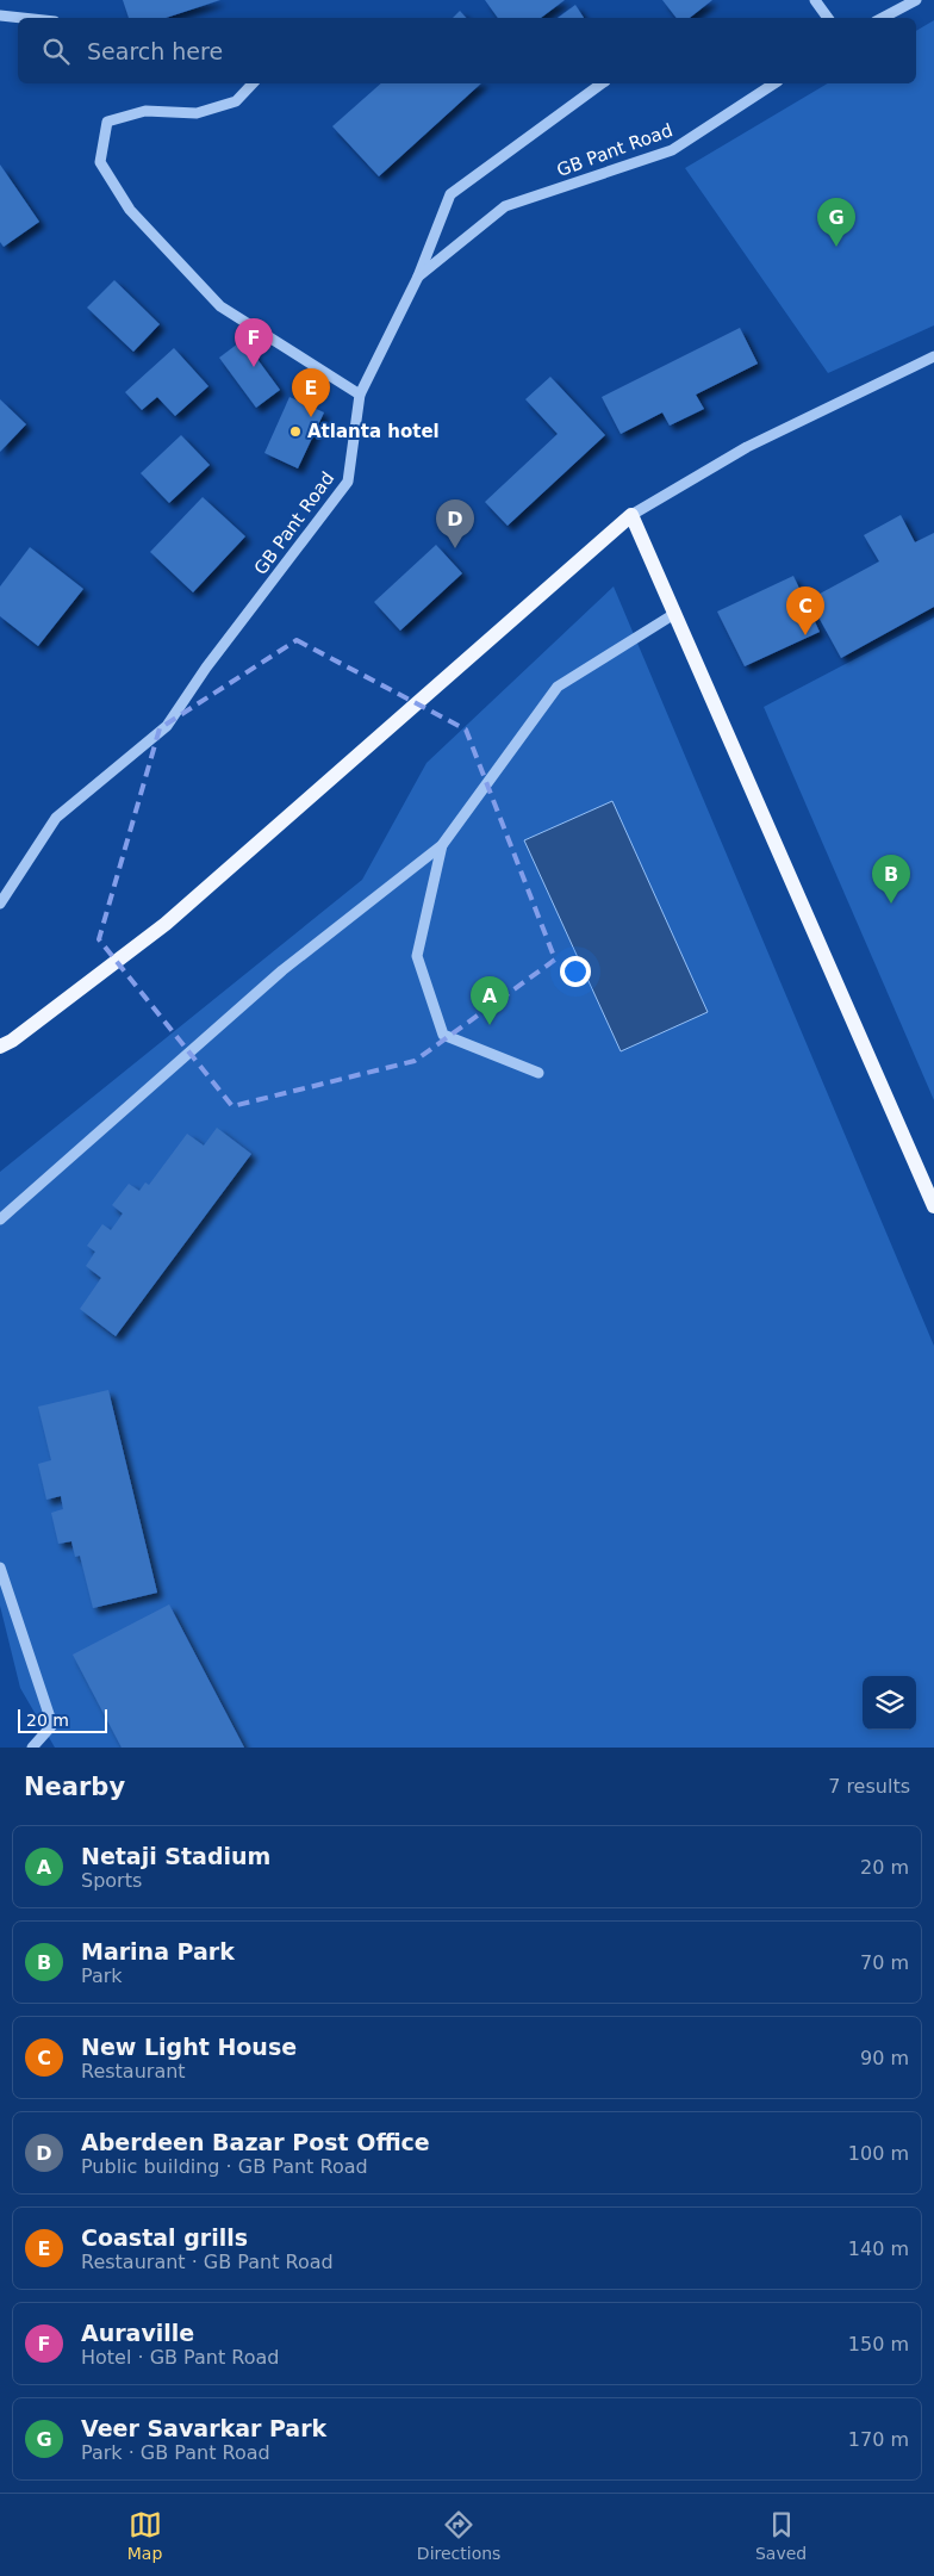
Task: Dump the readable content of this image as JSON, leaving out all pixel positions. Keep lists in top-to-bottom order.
{
  "streets": {
    "street": ["GB Pant Road"]
  },
  "places": ["Atlanta hotel"],
  "scale_bar": "20 m",
  "page": {
    "search": "Search here",
    "pins": [
      "G",
      "F",
      "E",
      "D",
      "C",
      "B",
      "A"
    ],
    "scale": "20 m",
    "heading": ["Nearby", "7 results"],
    "list": [
      {
        "mark": "A",
        "name": "Netaji Stadium",
        "note": "Sports",
        "value": "20 m"
      },
      {
        "mark": "B",
        "name": "Marina Park",
        "note": "Park",
        "value": "70 m"
      },
      {
        "mark": "C",
        "name": "New Light House",
        "note": "Restaurant",
        "value": "90 m"
      },
      {
        "mark": "D",
        "name": "Aberdeen Bazar Post Office",
        "note": "Public building · GB Pant Road",
        "value": "100 m"
      },
      {
        "mark": "E",
        "name": "Coastal grills",
        "note": "Restaurant · GB Pant Road",
        "value": "140 m"
      },
      {
        "mark": "F",
        "name": "Auraville",
        "note": "Hotel · GB Pant Road",
        "value": "150 m"
      },
      {
        "mark": "G",
        "name": "Veer Savarkar Park",
        "note": "Park · GB Pant Road",
        "value": "170 m"
      }
    ],
    "nav": ["Map", "Directions", "Saved"]
  }
}
